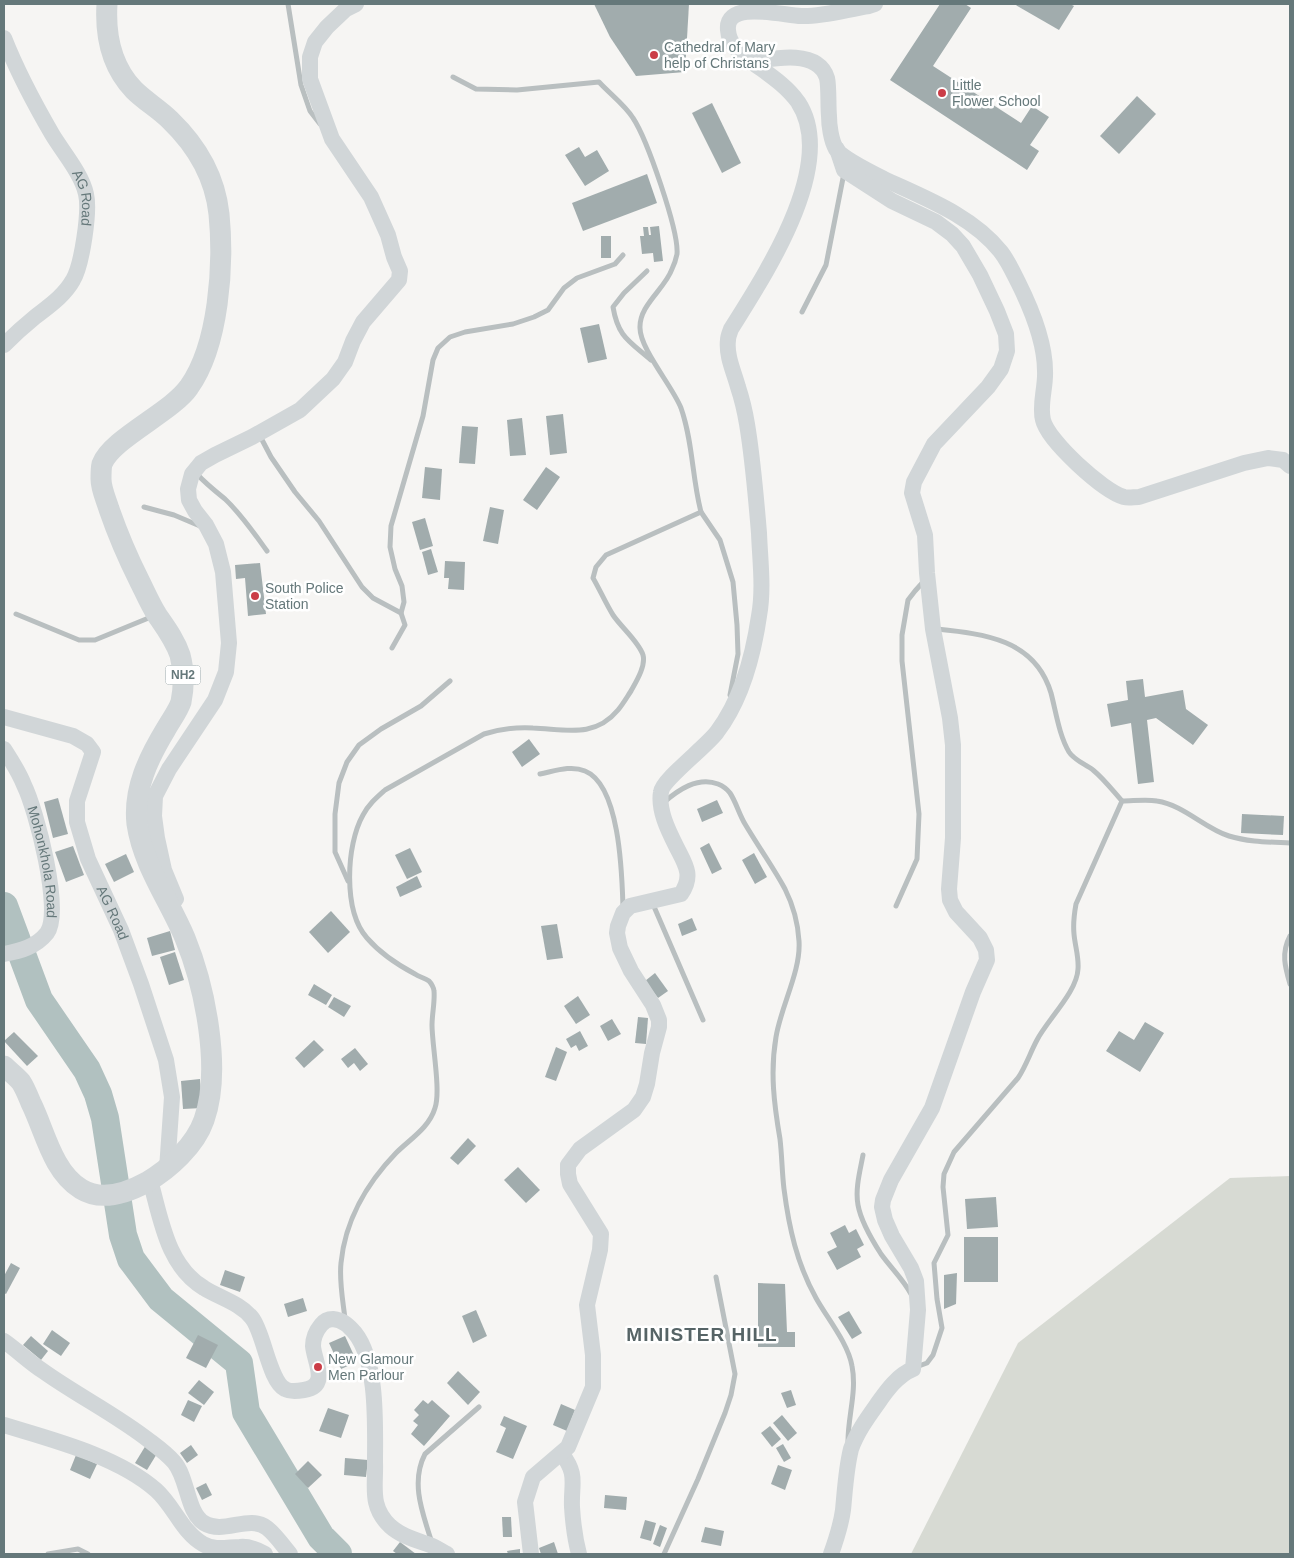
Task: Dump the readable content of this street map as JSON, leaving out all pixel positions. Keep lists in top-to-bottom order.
{
  "streets": {
    "highway": ["NH2"],
    "main road": ["AG Road", "Mohonkhola Road"]
  },
  "crossings": [
    ["AG Road", "NH2"]
  ],
  "districts": ["MINISTER HILL"],
  "places": [
    "Cathedral of Mary help of Christans",
    "Little Flower School",
    "South Police Station",
    "New Glamour Men Parlour"
  ]
}
